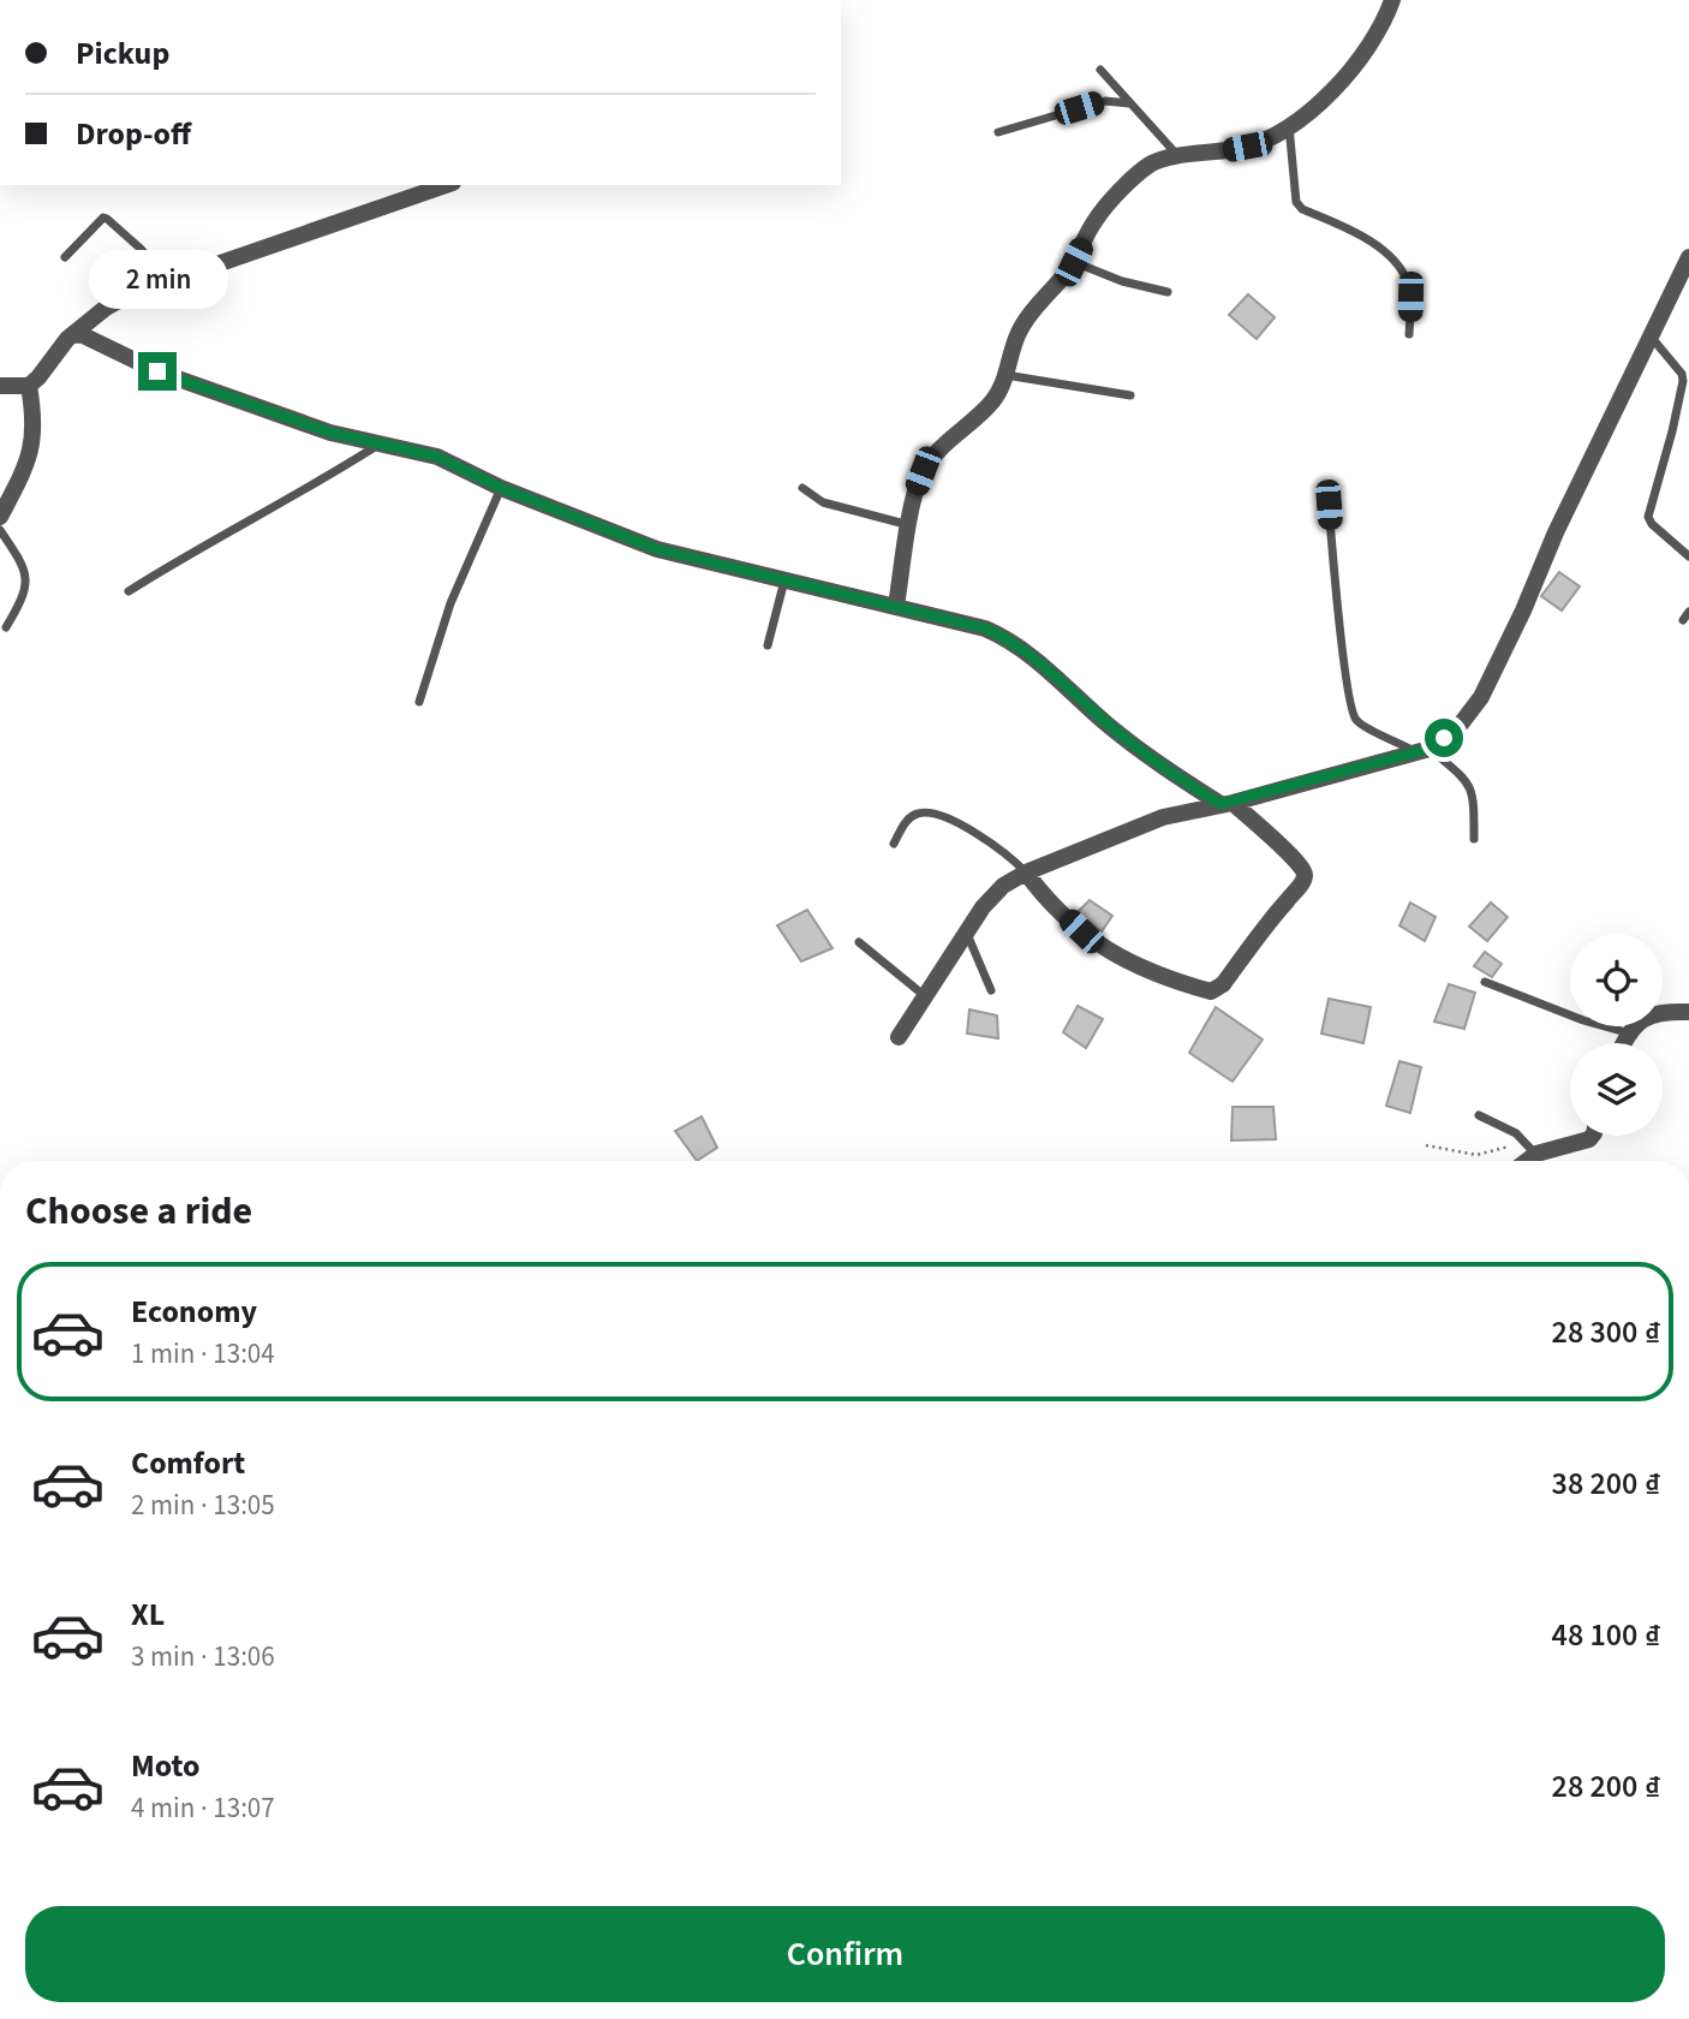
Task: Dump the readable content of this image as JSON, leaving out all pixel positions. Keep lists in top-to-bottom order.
{
  "page": {
    "banner": ["Pickup", "Drop-off"],
    "bubble": "2 min",
    "heading": "Choose a ride",
    "list": [
      {
        "name": "Economy",
        "note": "1 min · 13:04",
        "value": "28 300 ₫"
      },
      {
        "name": "Comfort",
        "note": "2 min · 13:05",
        "value": "38 200 ₫"
      },
      {
        "name": "XL",
        "note": "3 min · 13:06",
        "value": "48 100 ₫"
      },
      {
        "name": "Moto",
        "note": "4 min · 13:07",
        "value": "28 200 ₫"
      }
    ],
    "buttons": "Confirm"
  }
}
